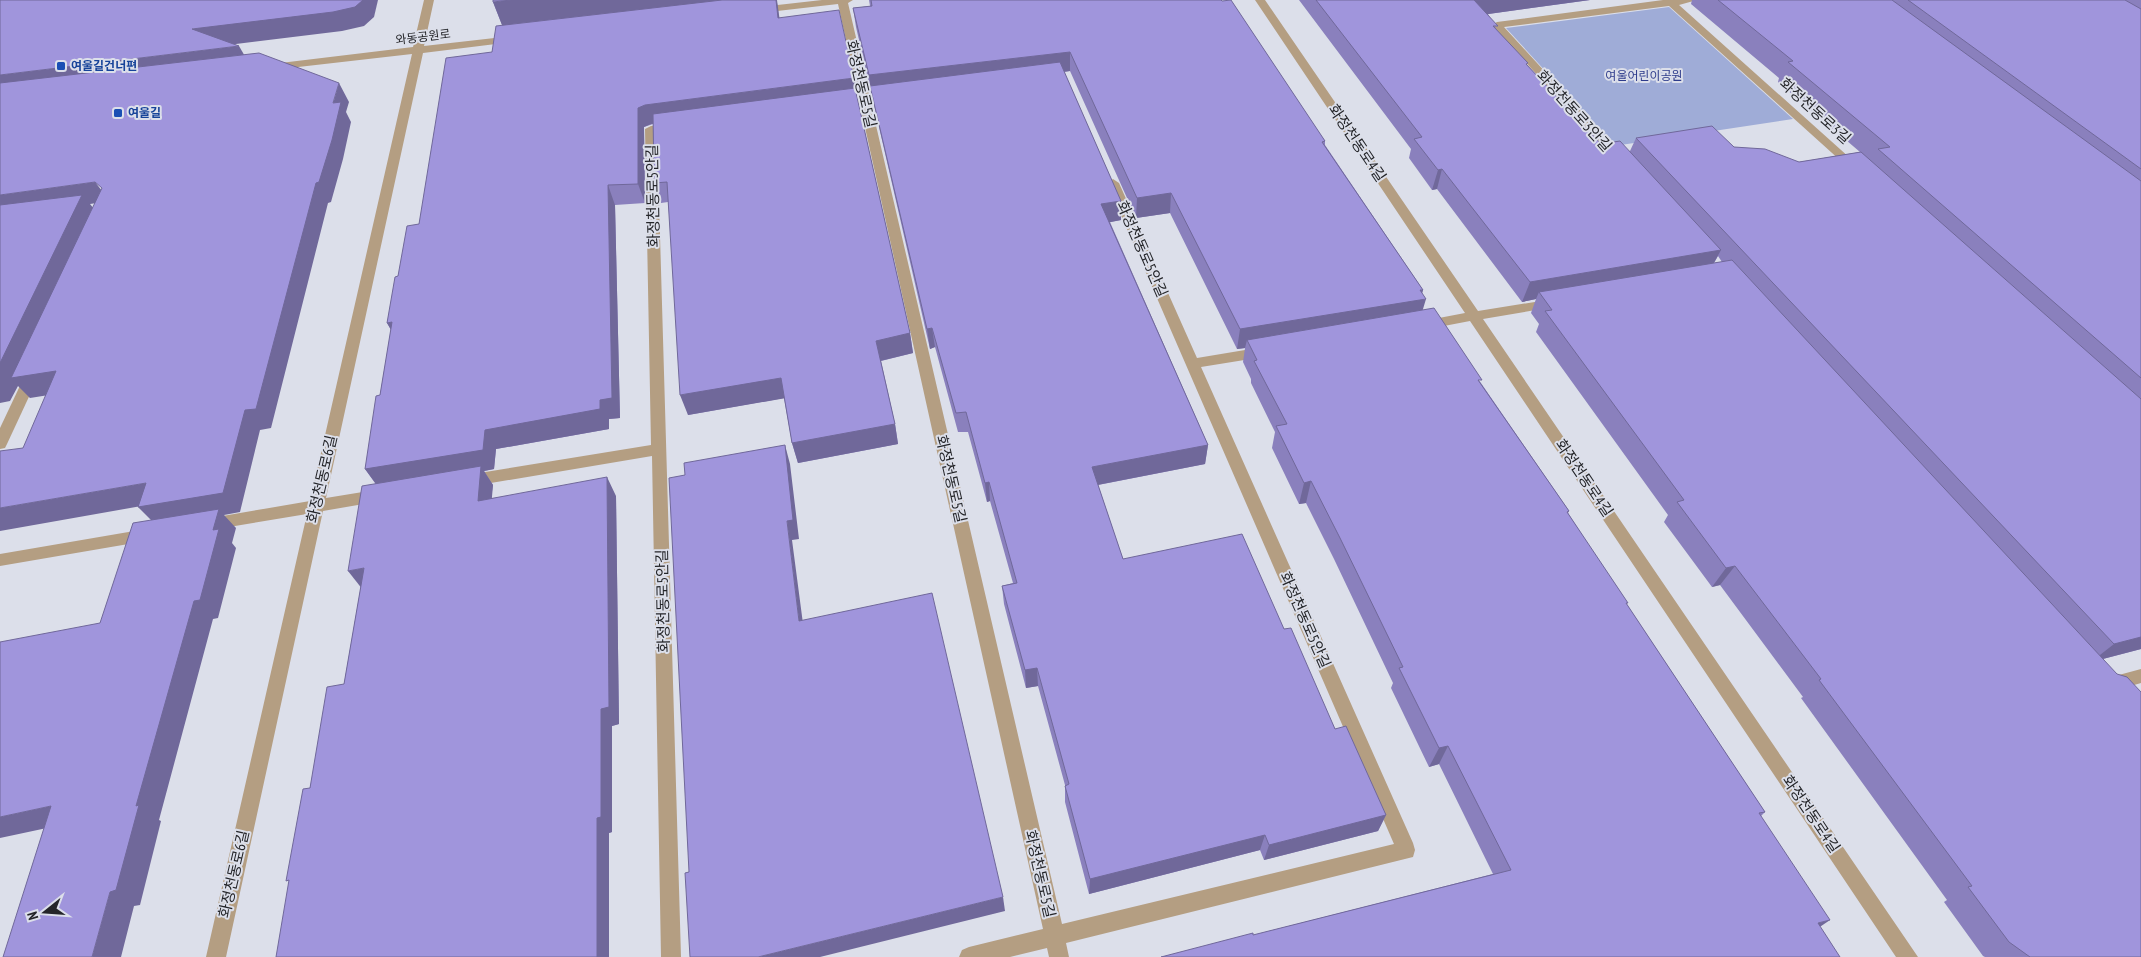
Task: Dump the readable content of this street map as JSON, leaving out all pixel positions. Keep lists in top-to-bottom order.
{
  "streets": {
    "street": [
      "와동공원로",
      "화정천동로5길",
      "화정천동로3안길",
      "화정천동로3길",
      "화정천동로4길",
      "화정천동로5안길",
      "화정천동로6길"
    ]
  },
  "crossings": [
    ["와동공원로", "화정천동로6길"],
    ["화정천동로5길", "화정천동로5안길"],
    ["화정천동로3안길", "화정천동로3길"]
  ],
  "parks": ["여울어린이공원"],
  "places": {
    "transit": ["여울길건너편", "여울길"]
  },
  "north": "left"
}
